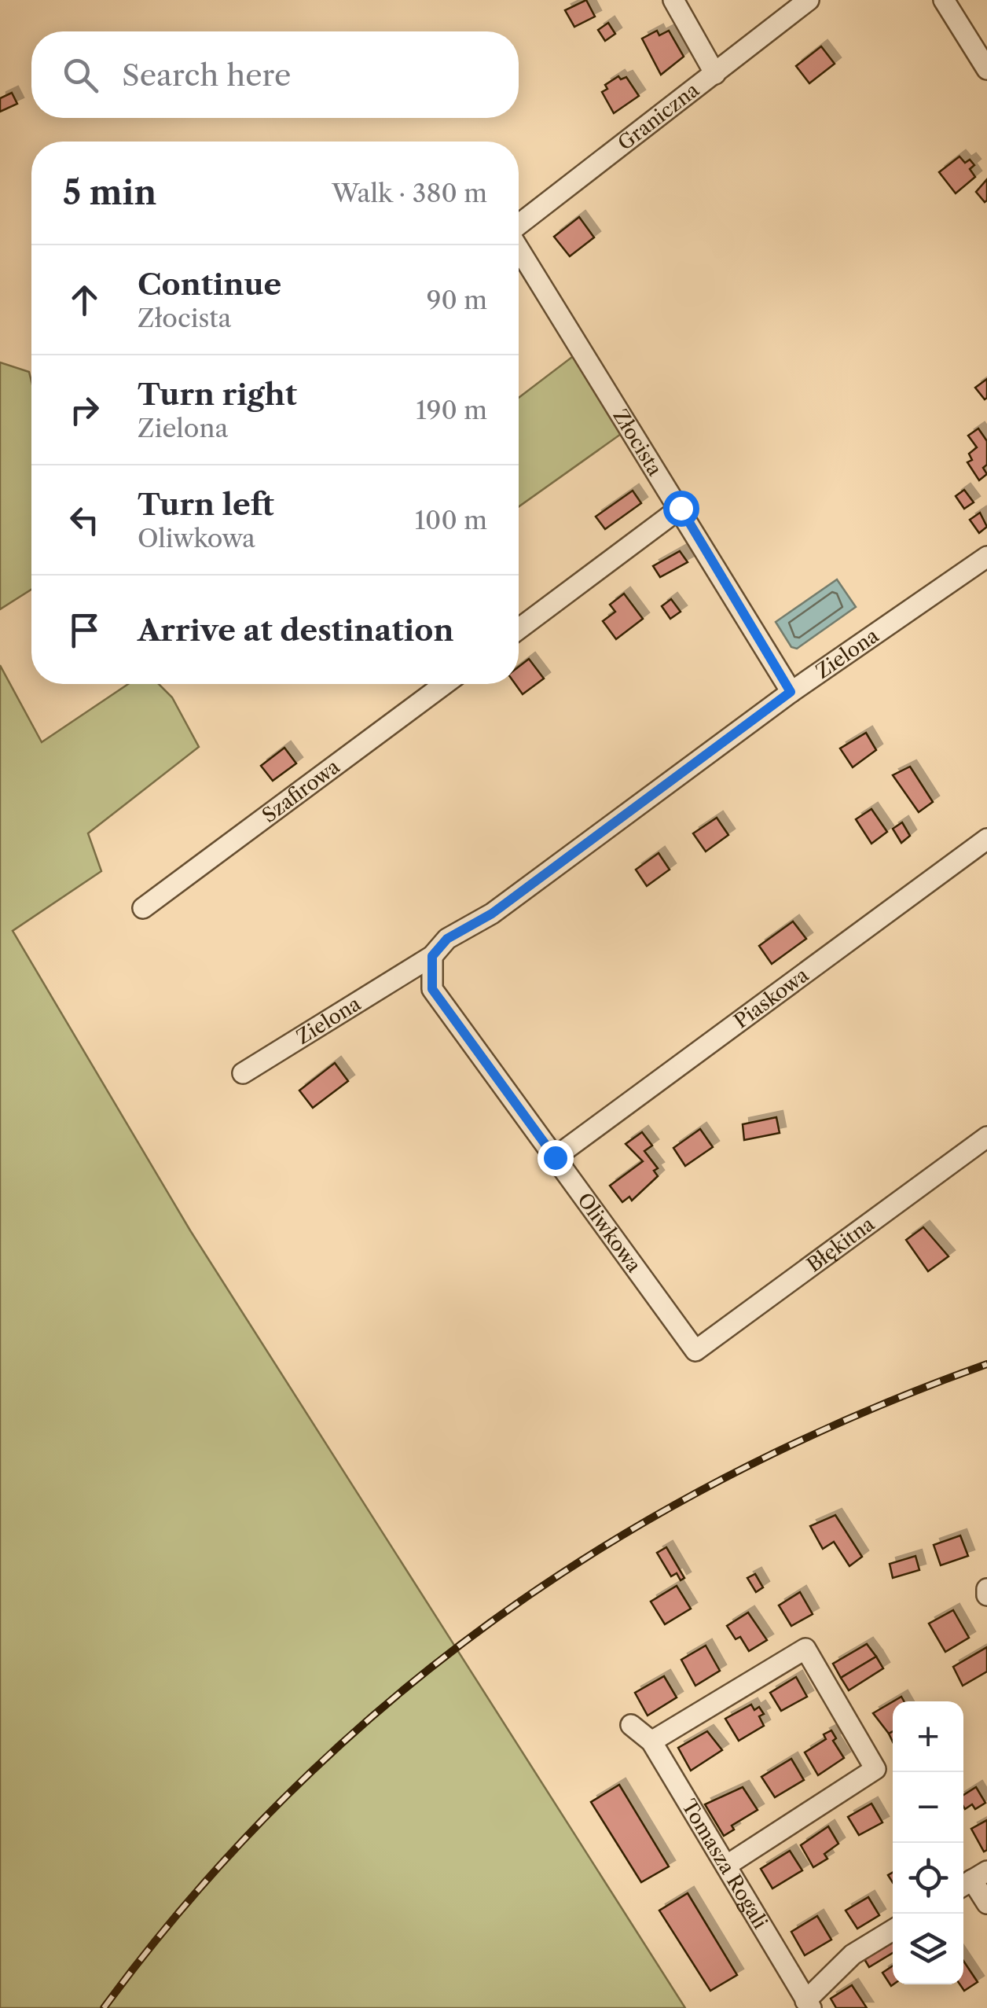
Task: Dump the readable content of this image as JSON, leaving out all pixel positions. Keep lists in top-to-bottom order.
{
  "streets": {
    "street": [
      "Graniczna",
      "Złocista",
      "Zielona",
      "Szafirowa",
      "Piaskowa",
      "Oliwkowa",
      "Błękitna",
      "Tomasza Rogali"
    ]
  },
  "crossings": [
    ["Złocista", "Zielona"],
    ["Zielona", "Oliwkowa"],
    ["Piaskowa", "Oliwkowa"],
    ["Oliwkowa", "Błękitna"]
  ],
  "page": {
    "search": "Search here",
    "heading": ["5 min", "Walk · 380 m"],
    "list": [
      ["Continue", "Złocista", "90 m"],
      ["Turn right", "Zielona", "190 m"],
      ["Turn left", "Oliwkowa", "100 m"],
      "Arrive at destination"
    ],
    "map_buttons": ["+", "−"]
  }
}
